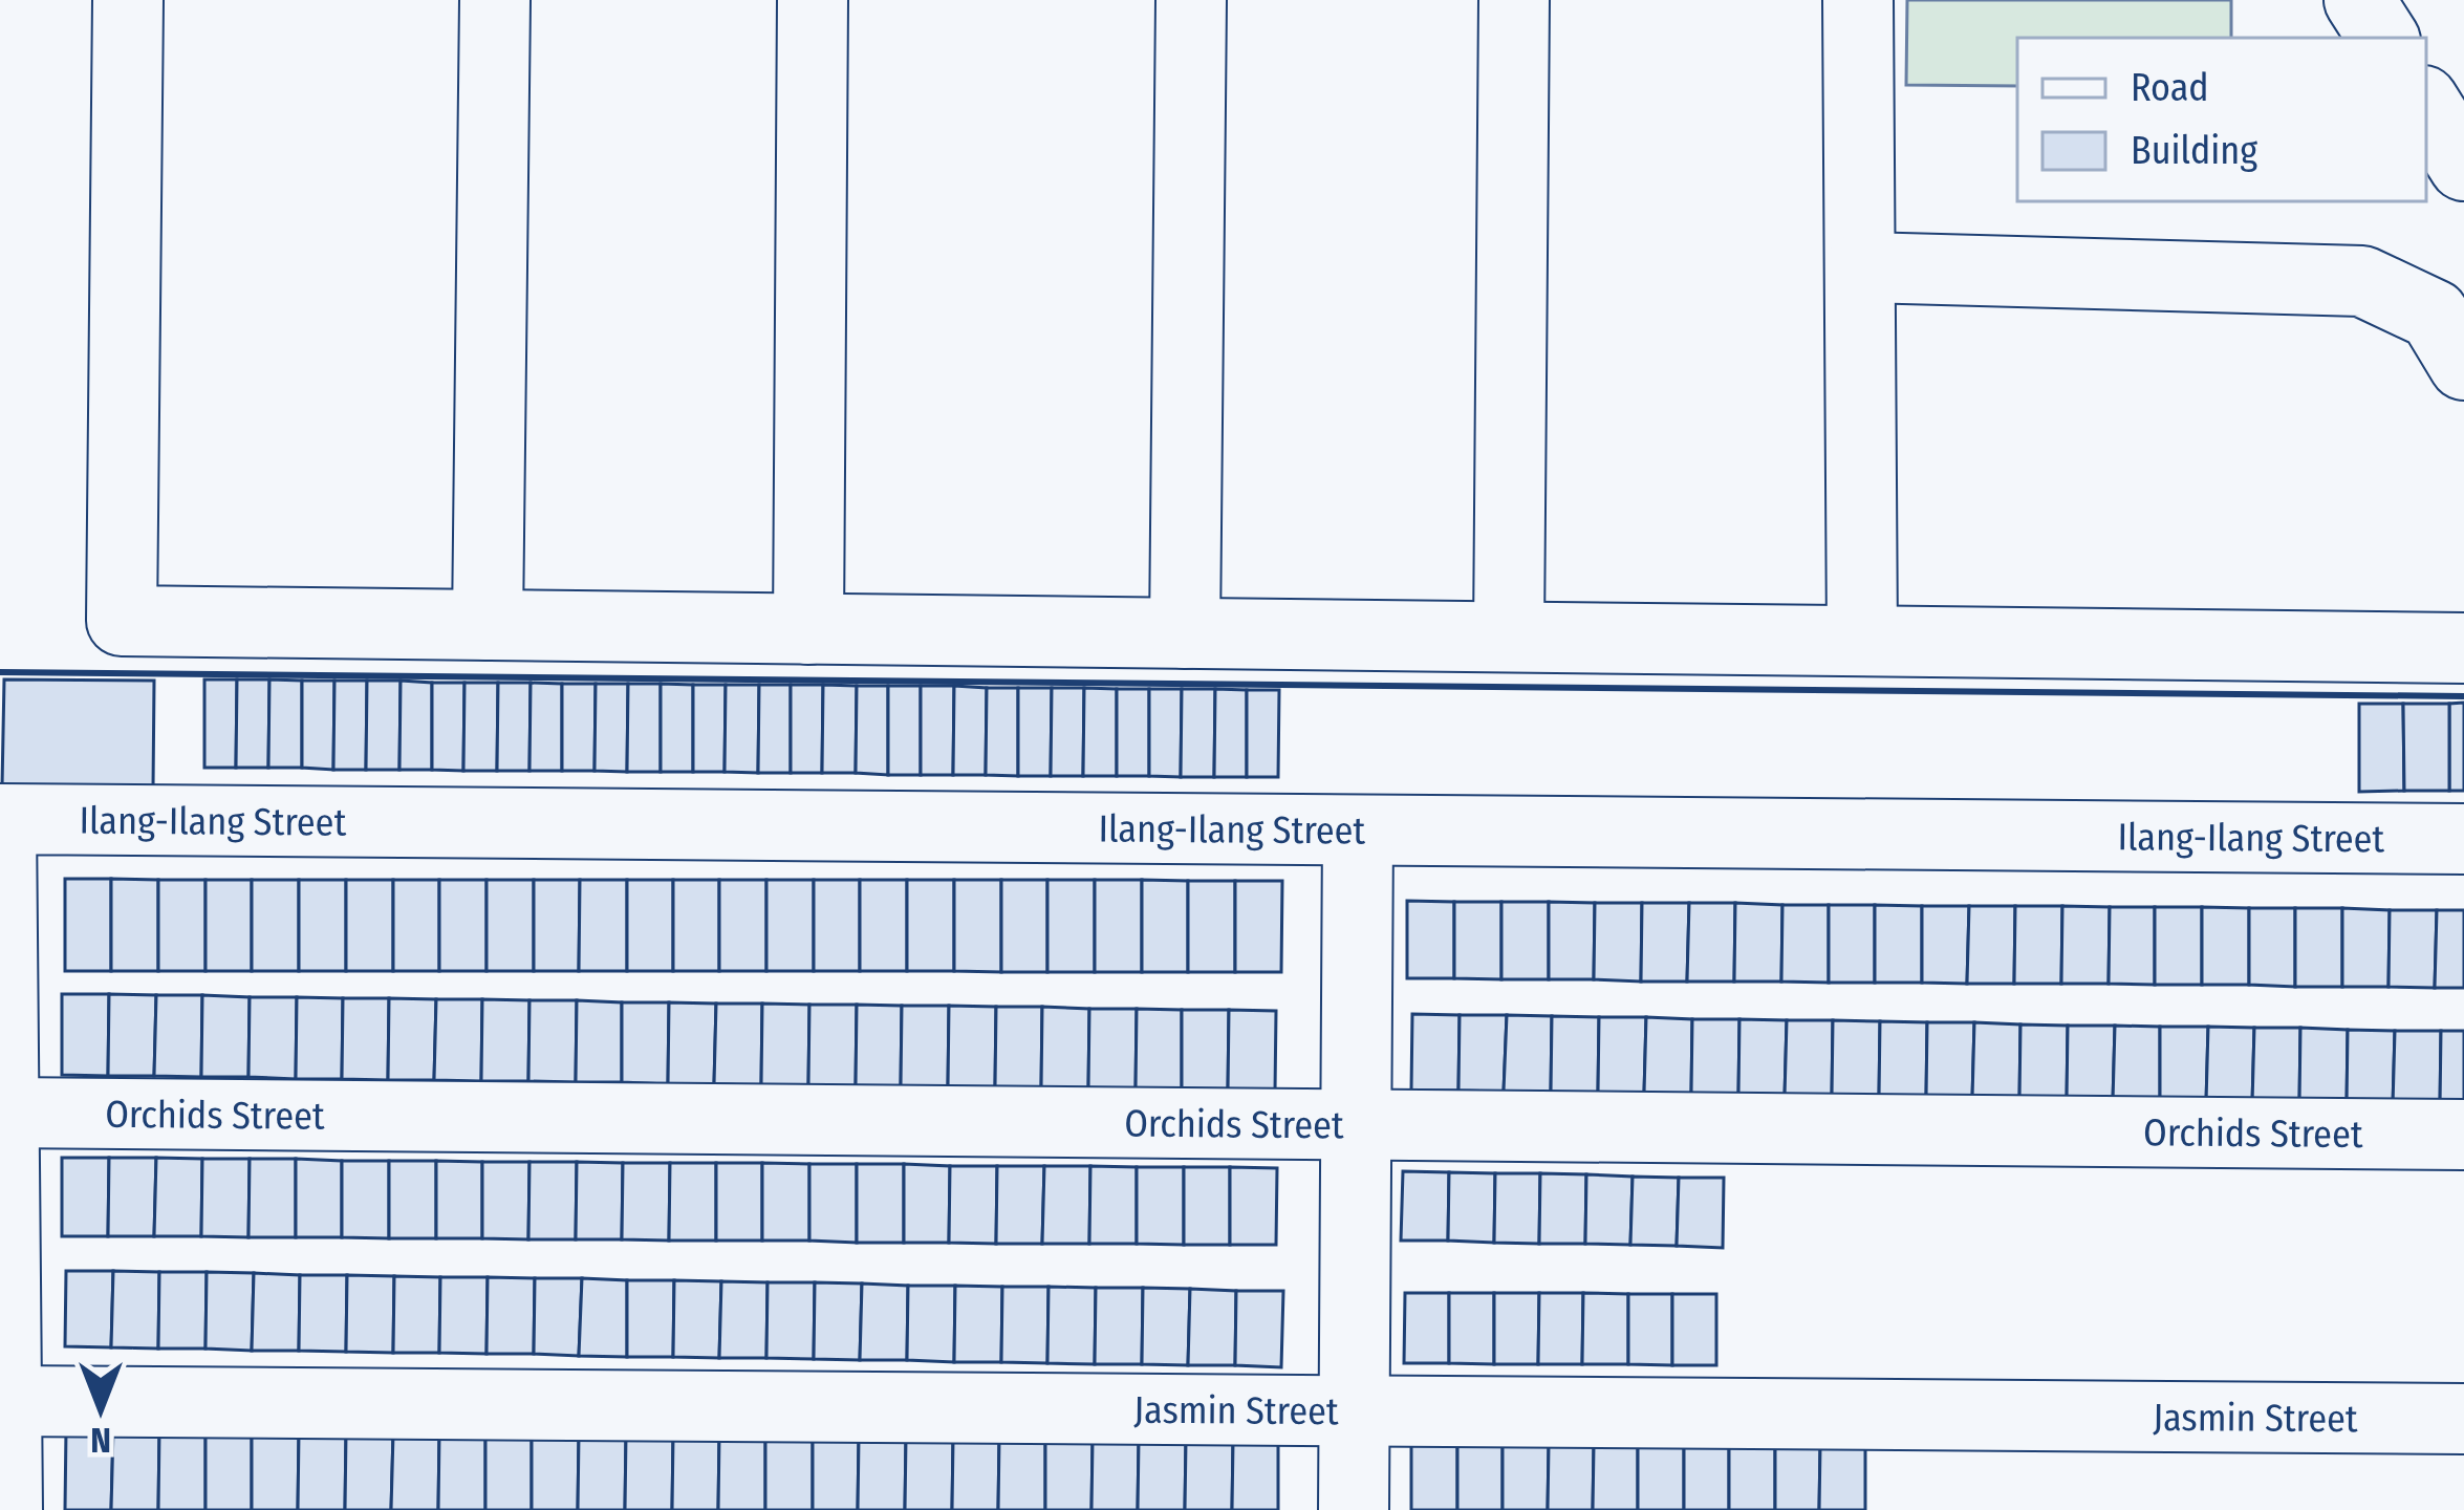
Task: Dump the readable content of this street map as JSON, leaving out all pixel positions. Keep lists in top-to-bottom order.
{
  "streets": {
    "street": ["Ilang-Ilang Street", "Orchids Street", "Jasmin Street"]
  },
  "legend": ["Road", "Building"],
  "north": "bottom"
}
